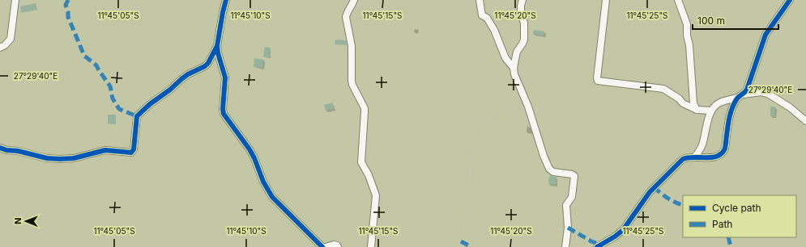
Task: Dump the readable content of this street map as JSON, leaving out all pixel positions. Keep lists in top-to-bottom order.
{
  "legend": ["Cycle path", "Path"],
  "scale_bar": "100 m",
  "north": "left",
  "coordinates": [
    "11°45'05\"S",
    "11°45'10\"S",
    "11°45'15\"S",
    "11°45'20\"S",
    "11°45'25\"S",
    "27°29'40\"E"
  ]
}
